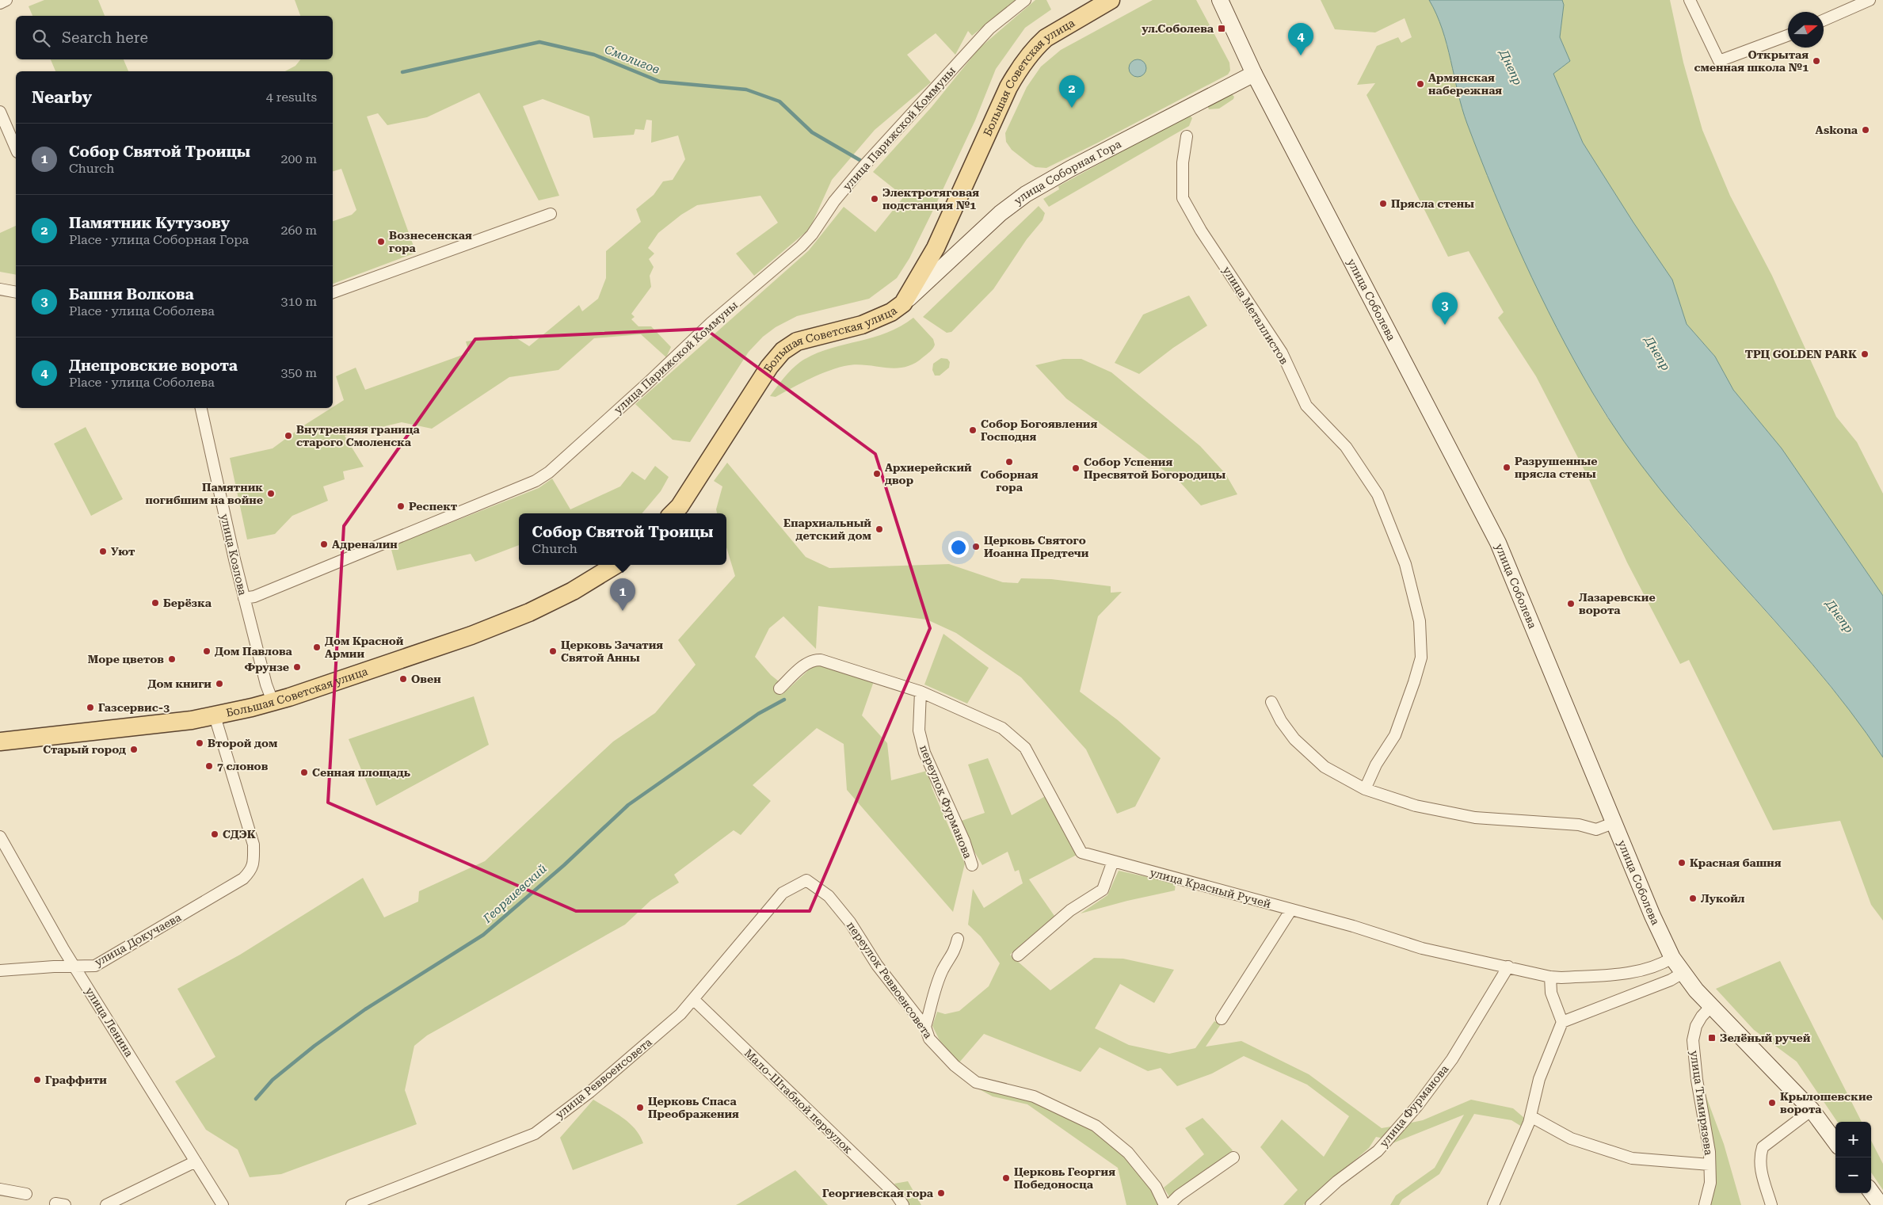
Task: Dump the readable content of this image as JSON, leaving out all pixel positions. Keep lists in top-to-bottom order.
{
  "streets": {
    "main road": ["Большая Советская улица", "улица Соборная Гора", "улица Соболева"],
    "street": [
      "улица Парижской Коммуны",
      "улица Металлистов",
      "улица Козлова",
      "переулок Фурманова",
      "улица Красный Ручей",
      "улица Докучаева",
      "переулок Реввоенсовета",
      "улица Ленина",
      "улица Реввоенсовета",
      "Мало-Штабной переулок",
      "улица Тимирязева",
      "улица Фурманова"
    ]
  },
  "crossings": [
    ["Большая Советская улица", "улица Соборная Гора"],
    ["Большая Советская улица", "улица Козлова"],
    ["Большая Советская улица", "улица Докучаева"],
    ["улица Парижской Коммуны", "улица Козлова"],
    ["улица Соборная Гора", "улица Соболева"],
    ["улица Соболева", "улица Красный Ручей"],
    ["улица Соболева", "улица Тимирязева"],
    ["переулок Фурманова", "улица Красный Ручей"],
    ["улица Красный Ручей", "улица Фурманова"],
    ["улица Докучаева", "улица Ленина"],
    ["переулок Реввоенсовета", "улица Реввоенсовета"],
    ["улица Реввоенсовета", "Мало-Штабной переулок"]
  ],
  "water": ["Смолигов", "Днепр", "Георгиевский"],
  "places": {
    "transit": ["ул.Соболева", "Зелёный ручей"],
    "other": [
      "Открытая сменная школа №1",
      "Армянская набережная",
      "Askona",
      "Электротяговая подстанция №1",
      "Прясла стены",
      "Вознесенская гора",
      "ТРЦ GOLDEN PARK",
      "Собор Богоявления Господня",
      "Внутренняя граница старого Смоленска",
      "Соборная гора",
      "Разрушенные прясла стены",
      "Собор Успения Пресвятой Богородицы",
      "Архиерейский двор",
      "Памятник погибшим на войне",
      "Респект",
      "Епархиальный детский дом",
      "Адреналин",
      "Церковь Святого Иоанна Предтечи",
      "Уют",
      "Берёзка",
      "Лазаревские ворота",
      "Дом Красной Армии",
      "Дом Павлова",
      "Церковь Зачатия Святой Анны",
      "Море цветов",
      "Фрунзе",
      "Овен",
      "Дом книги",
      "Газсервис-3",
      "Второй дом",
      "Старый город",
      "7 слонов",
      "Сенная площадь",
      "СДЭК",
      "Красная башня",
      "Лукойл",
      "Граффити",
      "Крылошевские ворота",
      "Церковь Спаса Преображения",
      "Церковь Георгия Победоносца",
      "Георгиевская гора"
    ]
  },
  "north": "right",
  "page": {
    "search": "Search here",
    "pins": [
      "4",
      "2",
      "3",
      "1"
    ],
    "heading": ["Nearby", "4 results"],
    "list": [
      {
        "mark": "1",
        "name": "Собор Святой Троицы",
        "note": "Church",
        "value": "200 m"
      },
      {
        "mark": "2",
        "name": "Памятник Кутузову",
        "note": "Place · улица Соборная Гора",
        "value": "260 m"
      },
      {
        "mark": "3",
        "name": "Башня Волкова",
        "note": "Place · улица Соболева",
        "value": "310 m"
      },
      {
        "mark": "4",
        "name": "Днепровские ворота",
        "note": "Place · улица Соболева",
        "value": "350 m"
      }
    ],
    "popup": ["Собор Святой Троицы", "Church"],
    "map_buttons": ["+", "−"]
  }
}
